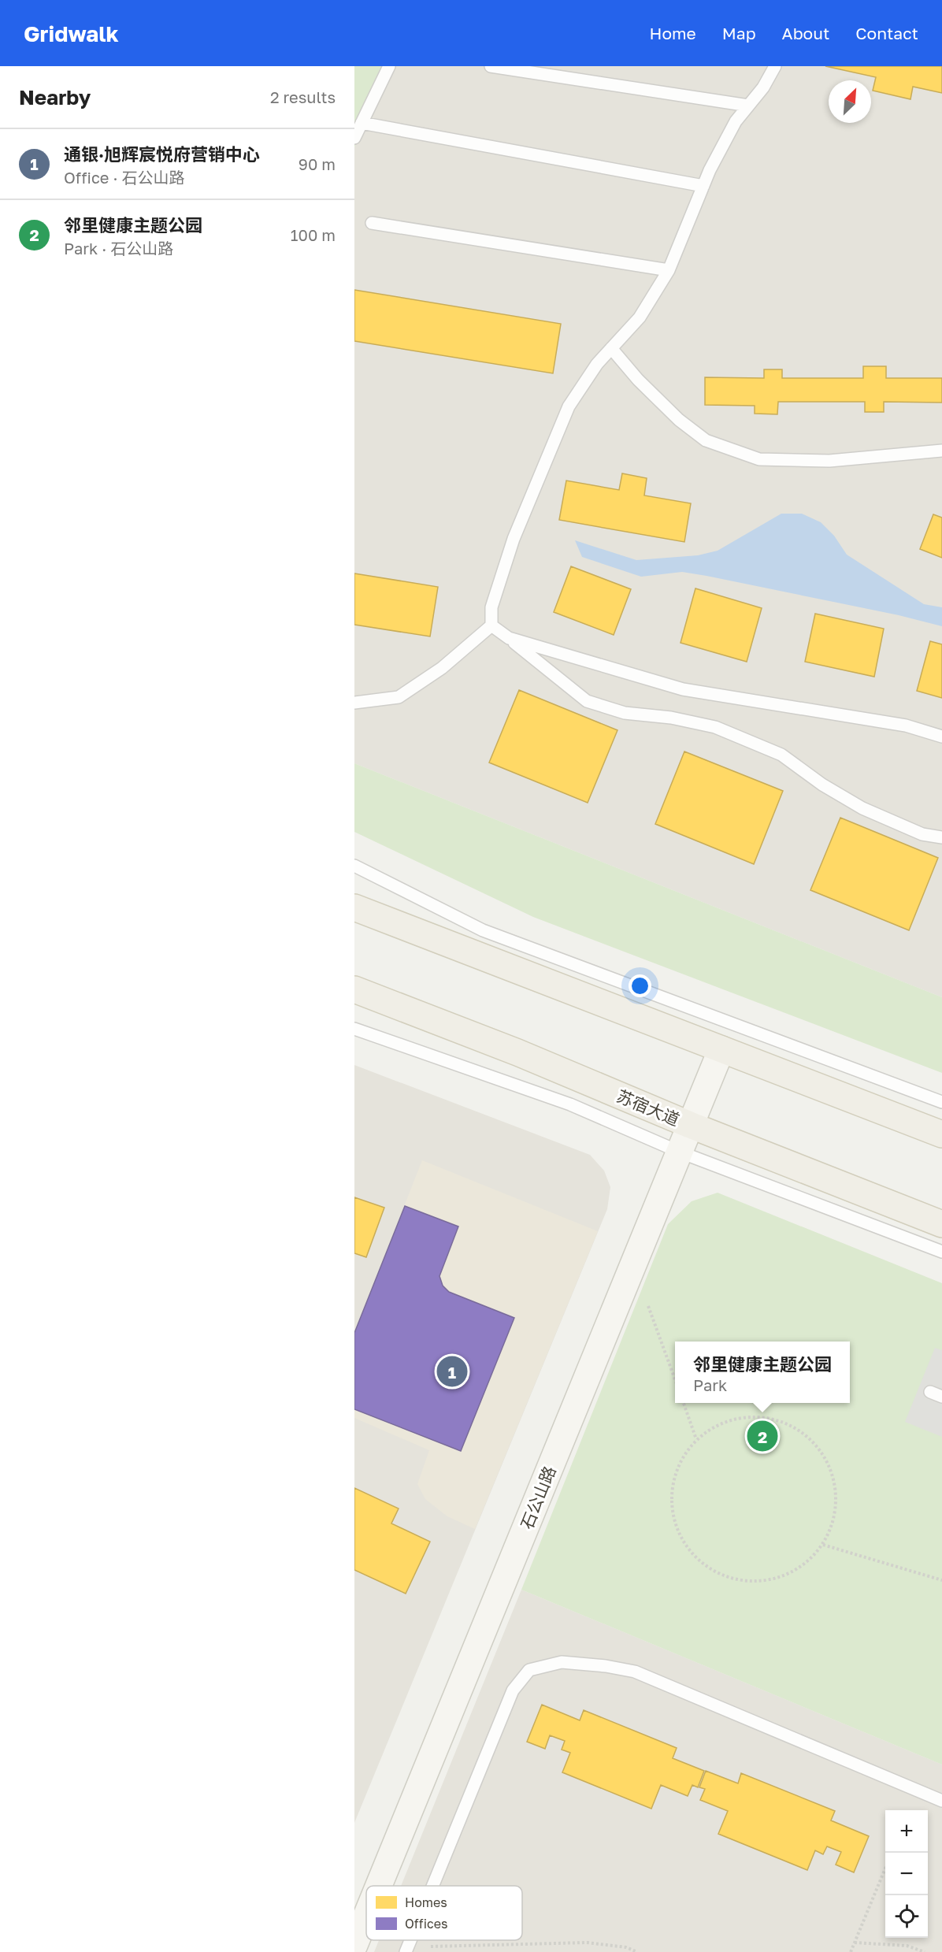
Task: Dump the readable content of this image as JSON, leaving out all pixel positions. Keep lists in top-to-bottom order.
{
  "streets": {
    "main road": ["苏宿大道"],
    "street": ["石公山路"]
  },
  "crossings": [
    ["苏宿大道", "石公山路"]
  ],
  "legend": ["Homes", "Offices"],
  "north": "top right",
  "page": {
    "header": "Gridwalk",
    "nav": [
      "Home",
      "Map",
      "About",
      "Contact"
    ],
    "heading": ["Nearby", "2 results"],
    "list": [
      {
        "mark": "1",
        "name": "通银·旭辉宸悦府营销中心",
        "note": "Office · 石公山路",
        "value": "90 m"
      },
      {
        "mark": "2",
        "name": "邻里健康主题公园",
        "note": "Park · 石公山路",
        "value": "100 m"
      }
    ],
    "popup": ["邻里健康主题公园", "Park"],
    "pins": ["1", "2"],
    "map_buttons": ["+", "−"]
  }
}
